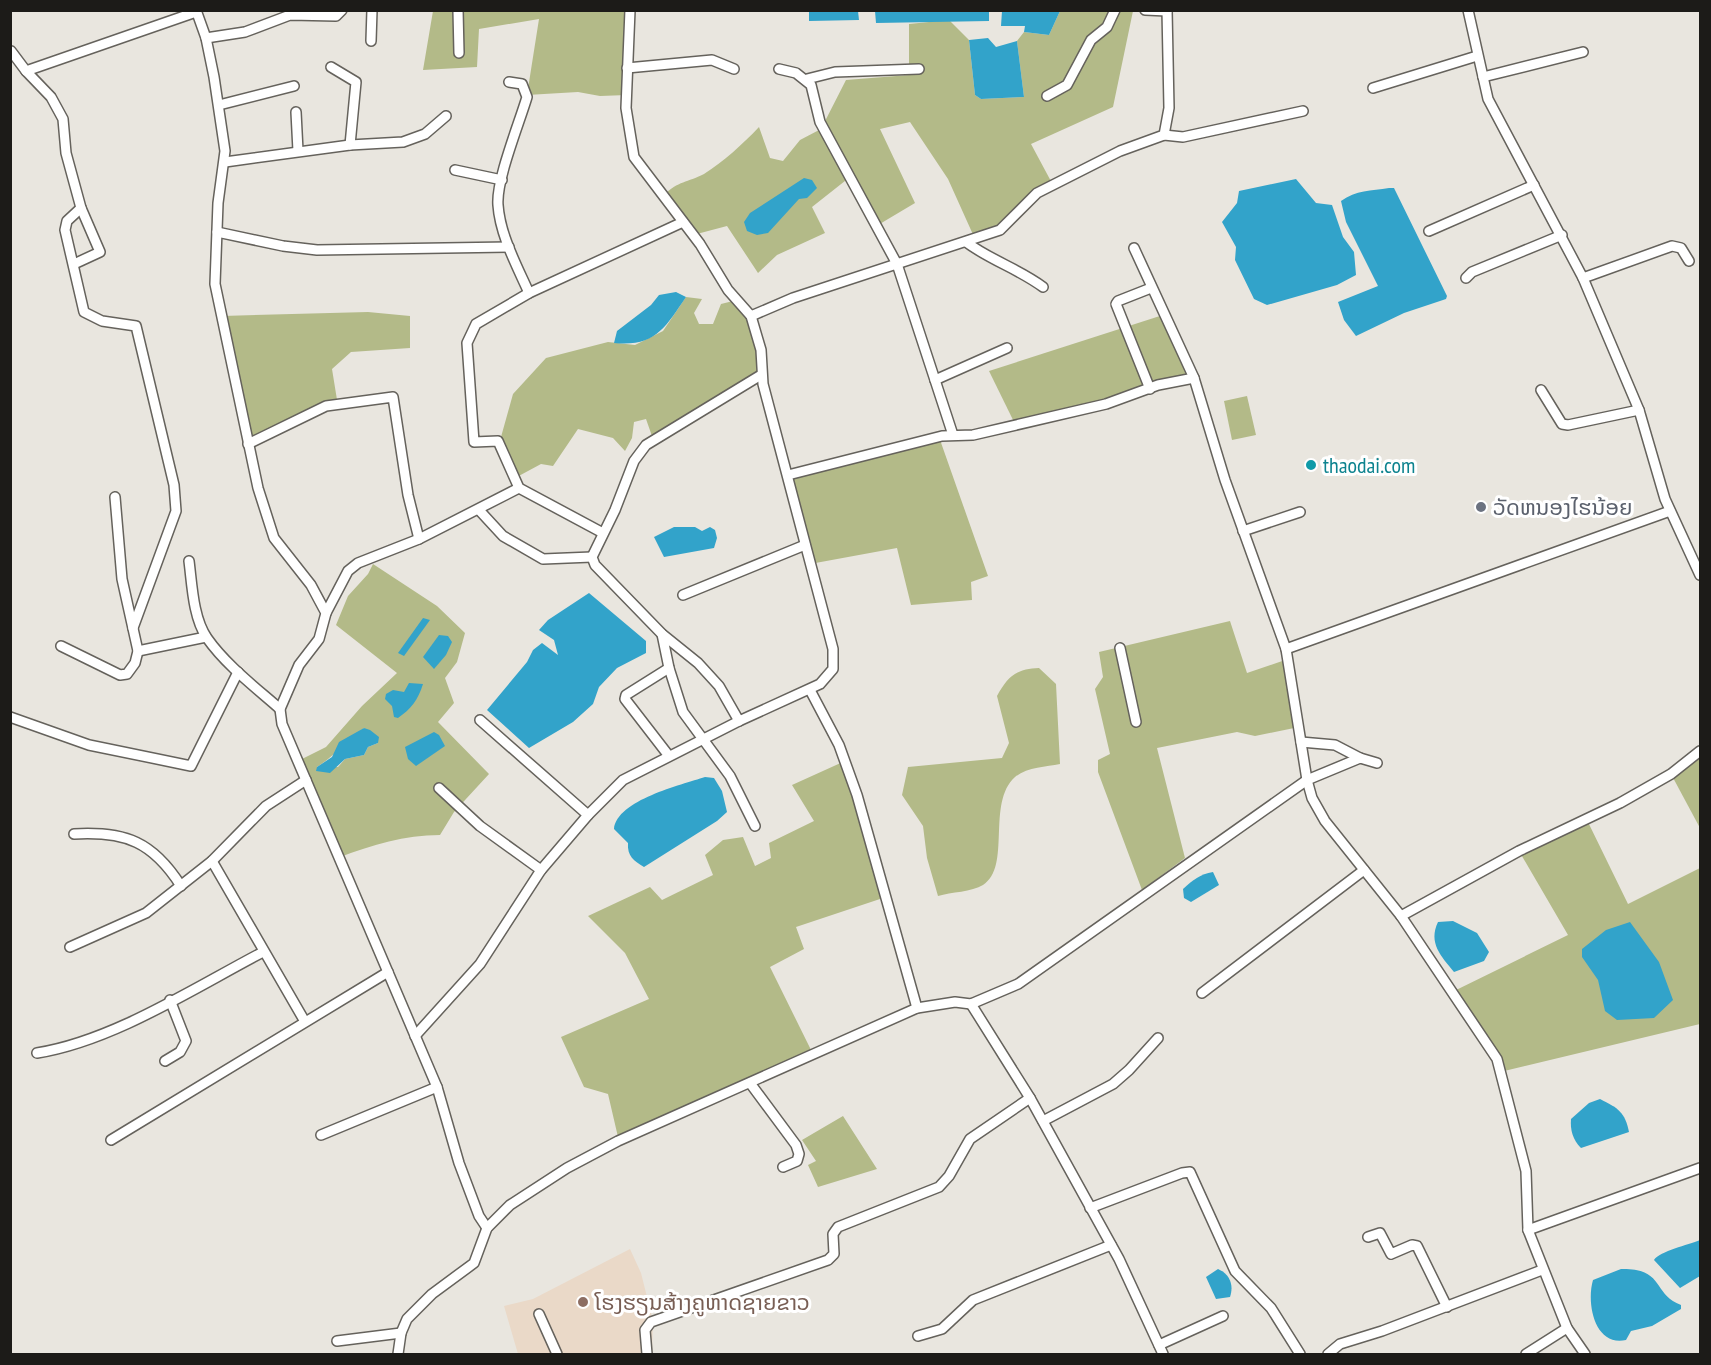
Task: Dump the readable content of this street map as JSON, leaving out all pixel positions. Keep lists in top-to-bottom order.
{
  "places": ["thaodai.com", "ວັດຫນອງໄຮນ້ອຍ", "ໂຮງຮຽນສ້າງຄູຫາດຊາຍຂາວ"]
}
